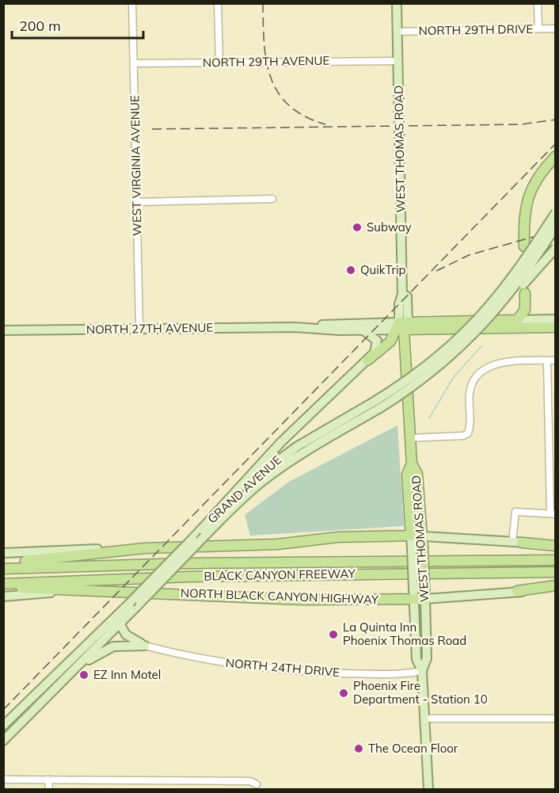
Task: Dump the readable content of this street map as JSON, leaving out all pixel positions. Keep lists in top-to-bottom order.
{
  "streets": {
    "highway": [
      "WEST THOMAS ROAD",
      "NORTH 27TH AVENUE",
      "BLACK CANYON FREEWAY",
      "NORTH BLACK CANYON HIGHWAY"
    ],
    "main road": ["GRAND AVENUE"],
    "street": [
      "NORTH 29TH DRIVE",
      "NORTH 29TH AVENUE",
      "WEST VIRGINIA AVENUE",
      "NORTH 24TH DRIVE"
    ]
  },
  "crossings": [
    ["NORTH 29TH DRIVE", "WEST THOMAS ROAD"],
    ["NORTH 29TH AVENUE", "WEST THOMAS ROAD"],
    ["NORTH 29TH AVENUE", "WEST VIRGINIA AVENUE"],
    ["WEST THOMAS ROAD", "NORTH 27TH AVENUE"],
    ["WEST THOMAS ROAD", "NORTH BLACK CANYON HIGHWAY"],
    ["WEST THOMAS ROAD", "NORTH 24TH DRIVE"],
    ["WEST VIRGINIA AVENUE", "NORTH 27TH AVENUE"]
  ],
  "places": [
    "Subway",
    "QuikTrip",
    "La Quinta Inn Phoenix Thomas Road",
    "EZ Inn Motel",
    "Phoenix Fire Department - Station 10",
    "The Ocean Floor"
  ],
  "scale_bar": "200 m"
}
